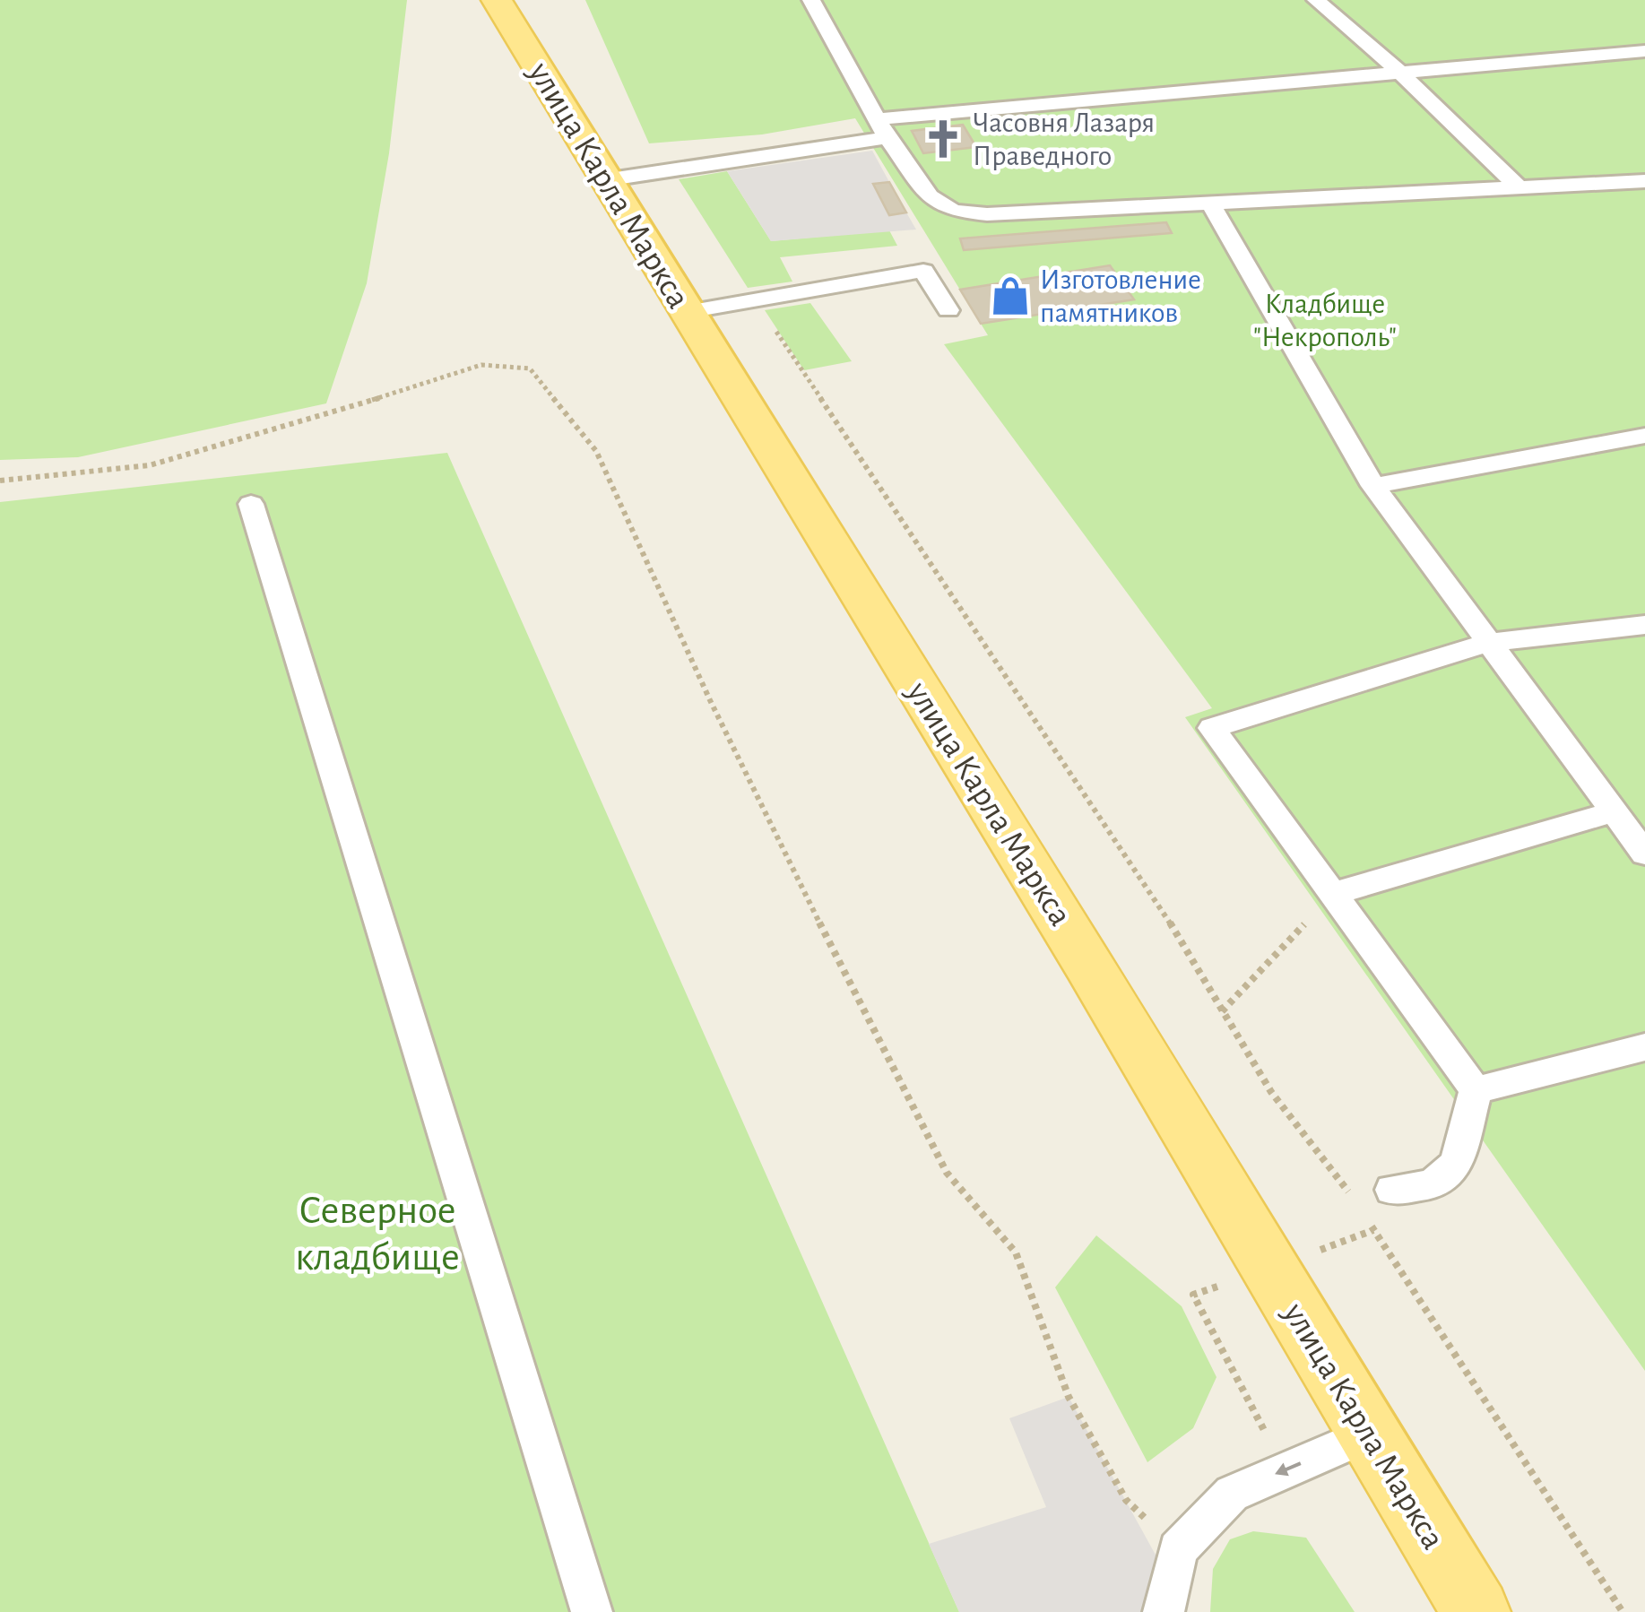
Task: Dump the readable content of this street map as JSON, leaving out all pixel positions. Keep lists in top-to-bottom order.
{
  "streets": {
    "main road": ["улица Карла Маркса"]
  },
  "parks": ["Кладбище \"Некрополь\"", "Северное кладбище"],
  "places": {
    "church": ["Часовня Лазаря Праведного"],
    "shop": ["Изготовление памятников"]
  }
}
